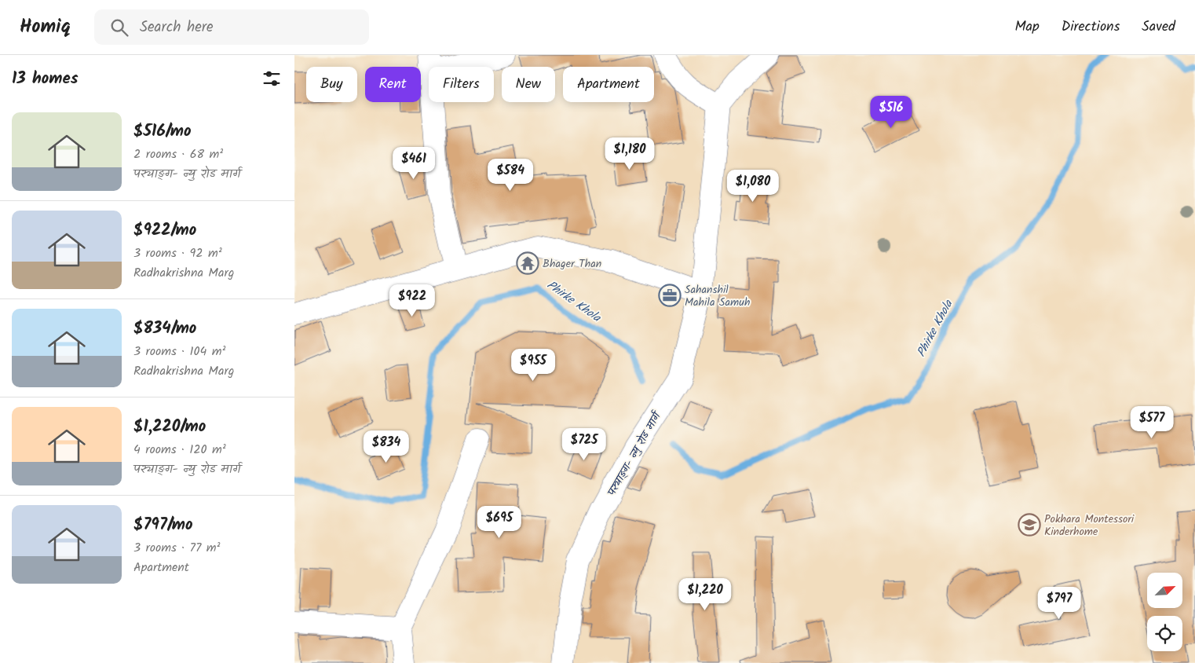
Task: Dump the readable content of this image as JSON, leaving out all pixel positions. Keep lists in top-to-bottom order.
{
  "streets": {
    "street": ["पस्याङ्ग- न्यु रोड मार्ग"]
  },
  "water": ["Phirke Khola"],
  "places": {
    "temple": ["Bhager Than"],
    "office": ["Sahanshil Mahila Samuh"],
    "school or university": ["Pokhara Montessori Kinderhome"]
  },
  "north": "top right",
  "page": {
    "header": "Homiq",
    "search": "Search here",
    "nav": ["Map", "Directions", "Saved"],
    "heading": "13 homes",
    "chip": [
      "Buy",
      "Rent",
      "Filters",
      "New",
      "Apartment"
    ],
    "price": [
      "$516",
      "$1,180",
      "$461",
      "$584",
      "$1,080",
      "$922",
      "$955",
      "$577",
      "$725",
      "$834",
      "$695",
      "$1,220",
      "$797"
    ],
    "list": [
      {
        "name": "$516/mo",
        "note": "2 rooms · 68 m² · पस्याङ्ग- न्यु रोड मार्ग"
      },
      {
        "name": "$922/mo",
        "note": "3 rooms · 92 m² · Radhakrishna Marg"
      },
      {
        "name": "$834/mo",
        "note": "3 rooms · 104 m² · Radhakrishna Marg"
      },
      {
        "name": "$1,220/mo",
        "note": "4 rooms · 120 m² · पस्याङ्ग- न्यु रोड मार्ग"
      },
      {
        "name": "$797/mo",
        "note": "3 rooms · 77 m² · Apartment"
      }
    ]
  }
}
